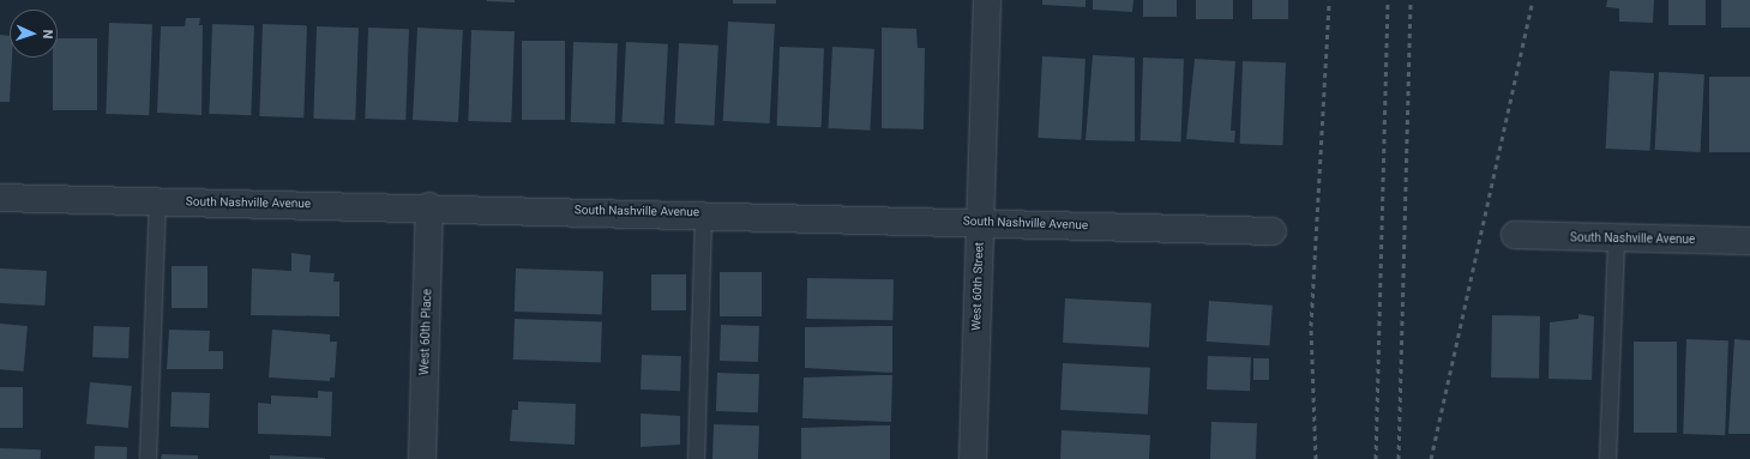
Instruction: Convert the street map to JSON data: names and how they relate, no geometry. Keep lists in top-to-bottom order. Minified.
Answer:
{"streets":{"street":["South Nashville Avenue","West 60th Street","West 60th Place"]},"crossings":[["South Nashville Avenue","West 60th Street"],["South Nashville Avenue","West 60th Place"]],"north":"right"}
